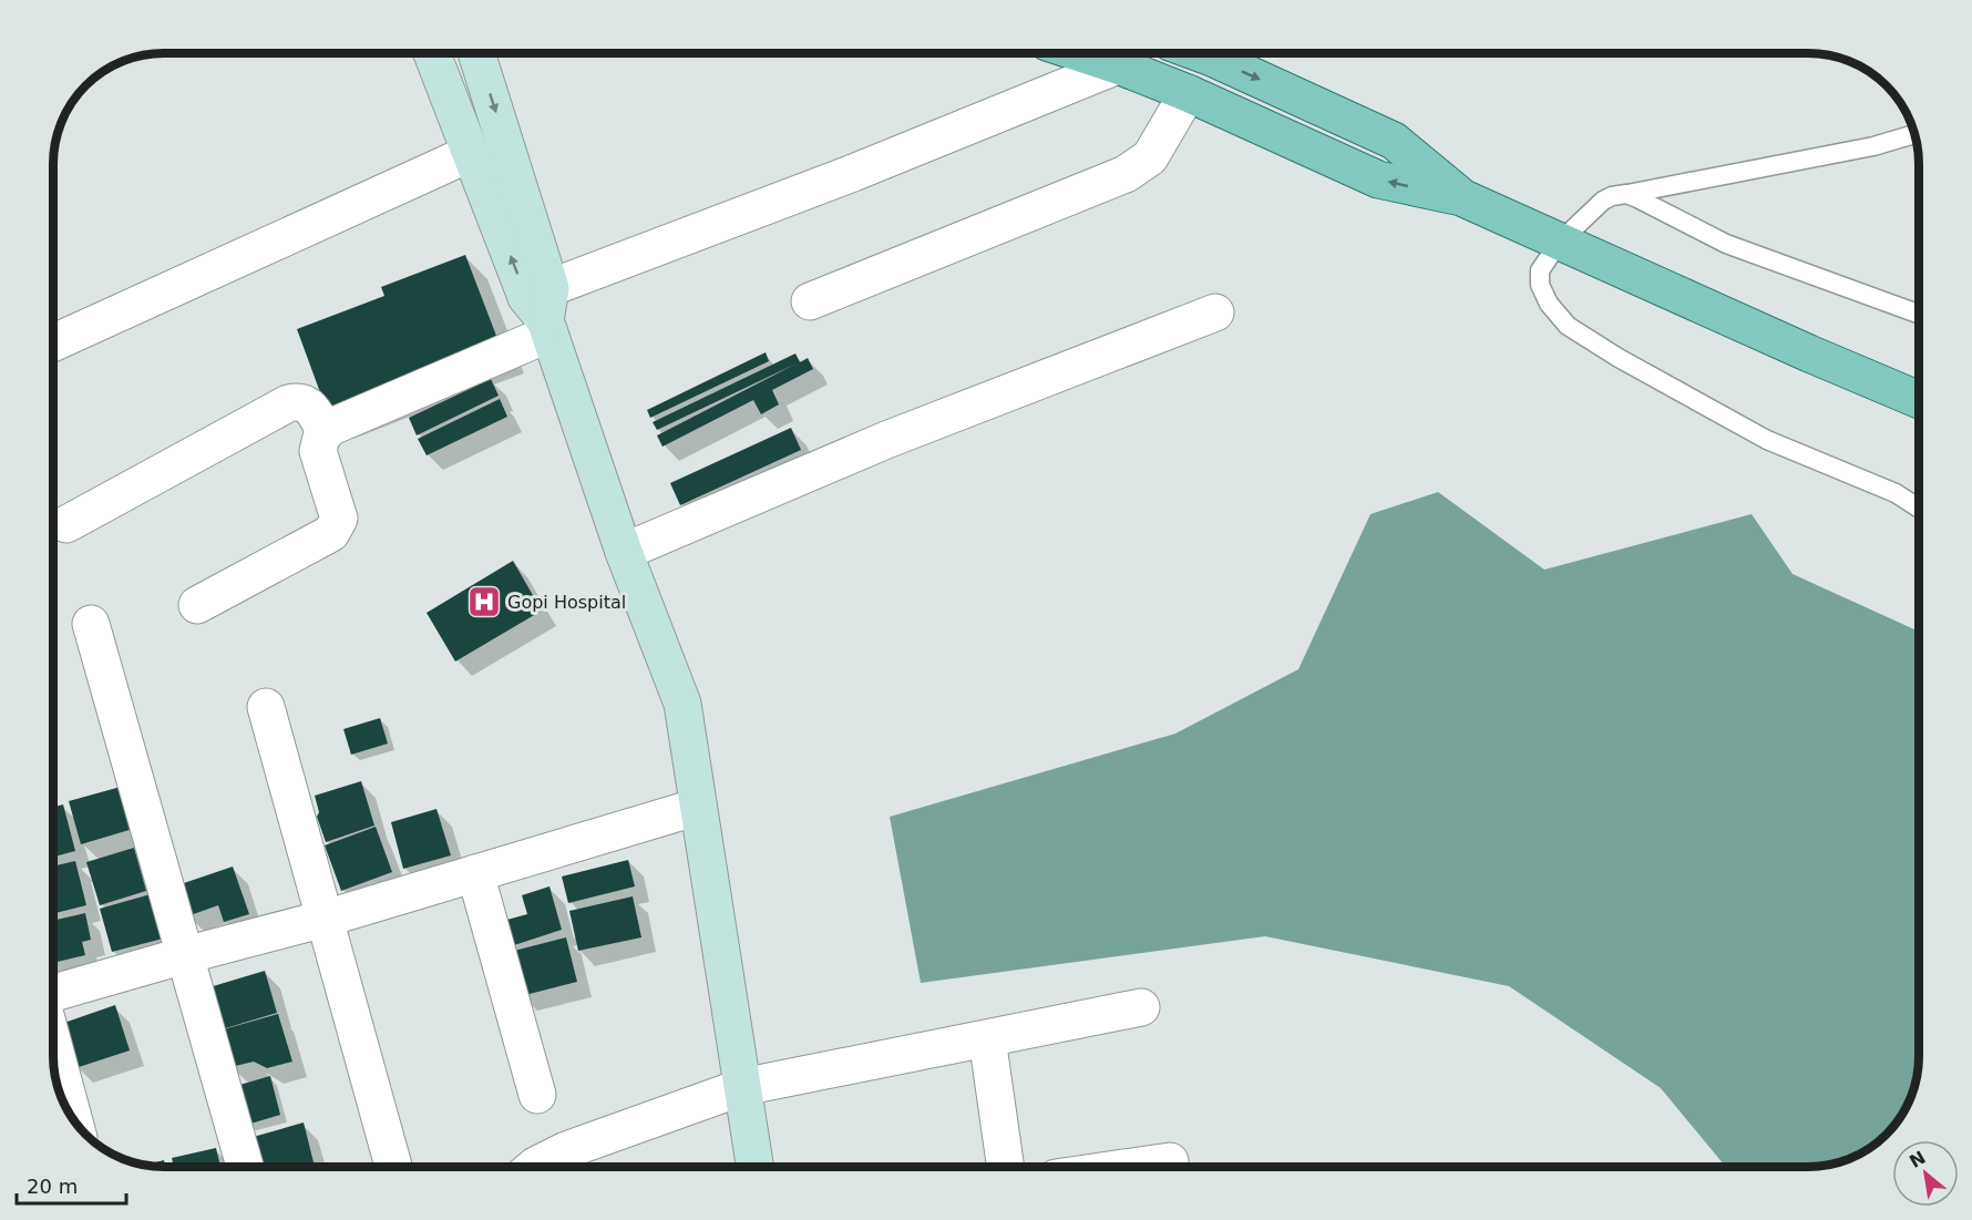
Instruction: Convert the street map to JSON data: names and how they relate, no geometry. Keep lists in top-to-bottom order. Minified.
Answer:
{"places":{"hospital":["Gopi Hospital"]},"scale_bar":"20 m","north":"top left"}
